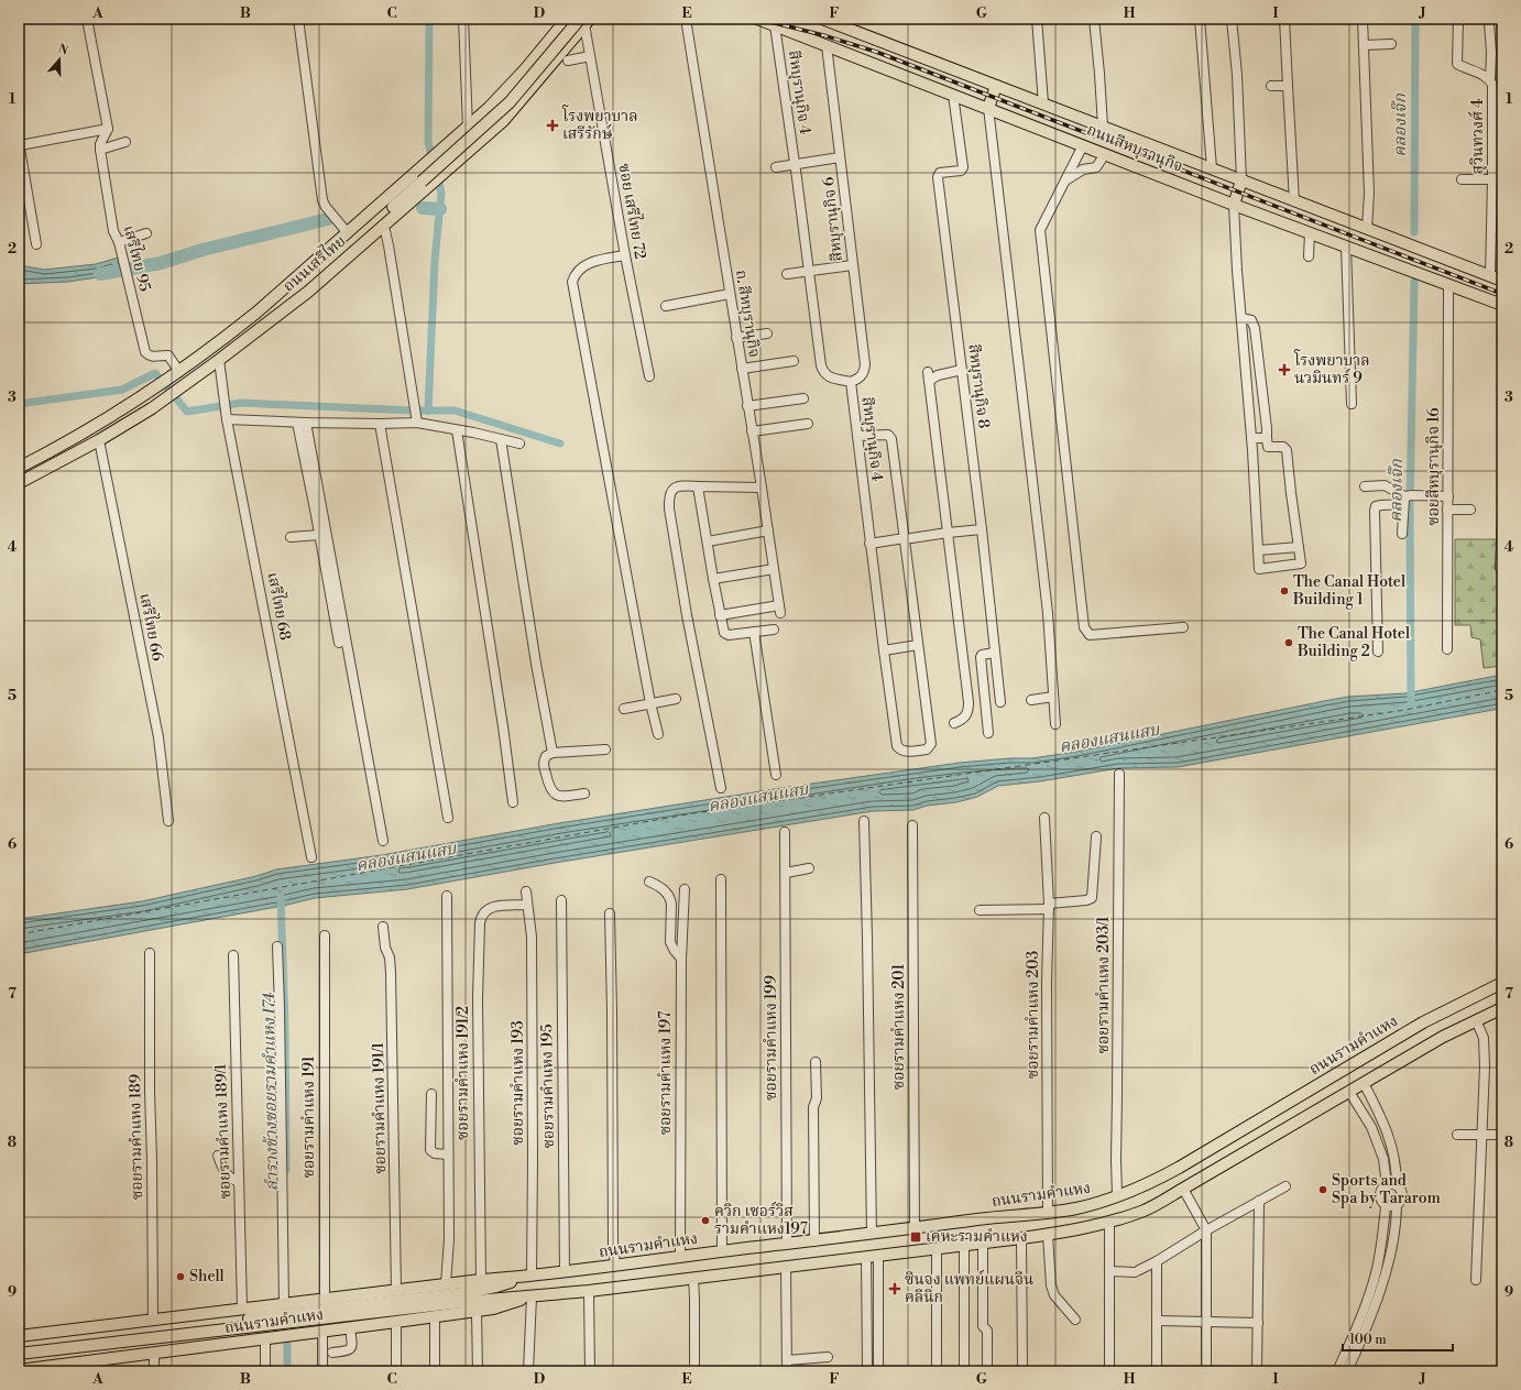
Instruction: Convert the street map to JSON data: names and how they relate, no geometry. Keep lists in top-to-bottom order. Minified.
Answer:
{"streets":{"main road":["ถนนสีหบุรานุกิจ","ถนนเสรีไทย","ถนนรามคำแหง"],"street":["สีหบุรานุกิจ 4","สุวินทวงศ์ 4","ซอย เสรีไทย 72","สีหบุรานุกิจ 6","เสรีไทย 95","ถ. สีหบุรานุกิจ","สีหบุรานุกิจ 8","ซอยสีหบุรานุกิจ 16","เสรีไทย 68","เสรีไทย 66","ซอยรามคำแหง 203/1","ซอยรามคำแหง 203","ซอยรามคำแหง 201","ซอยรามคำแหง 199","ซอยรามคำแหง 191/2","ซอยรามคำแหง 197","ซอยรามคำแหง 193","ซอยรามคำแหง 195","ซอยรามคำแหง 191/1","ซอยรามคำแหง 191","ซอยรามคำแหง 189/1","ซอยรามคำแหง 189"]},"crossings":[["สีหบุรานุกิจ 4","ถนนสีหบุรานุกิจ"],["สีหบุรานุกิจ 4","สีหบุรานุกิจ 6"],["สุวินทวงศ์ 4","ถนนสีหบุรานุกิจ"],["ถนนสีหบุรานุกิจ","สีหบุรานุกิจ 6"],["ถนนสีหบุรานุกิจ","สีหบุรานุกิจ 8"],["ถนนสีหบุรานุกิจ","ซอยสีหบุรานุกิจ 16"],["ซอย เสรีไทย 72","ถนนเสรีไทย"],["เสรีไทย 95","ถนนเสรีไทย"],["ถนนเสรีไทย","เสรีไทย 68"],["ถนนเสรีไทย","เสรีไทย 66"],["ซอยรามคำแหง 203/1","ถนนรามคำแหง"],["ซอยรามคำแหง 203","ถนนรามคำแหง"],["ซอยรามคำแหง 201","ถนนรามคำแหง"],["ซอยรามคำแหง 199","ถนนรามคำแหง"],["ถนนรามคำแหง","ซอยรามคำแหง 191/2"],["ถนนรามคำแหง","ซอยรามคำแหง 197"],["ถนนรามคำแหง","ซอยรามคำแหง 193"],["ถนนรามคำแหง","ซอยรามคำแหง 195"],["ถนนรามคำแหง","ซอยรามคำแหง 191/1"],["ถนนรามคำแหง","ซอยรามคำแหง 191"],["ถนนรามคำแหง","ซอยรามคำแหง 189/1"],["ถนนรามคำแหง","ซอยรามคำแหง 189"],["ซอยรามคำแหง 191/2","ซอยรามคำแหง 193"]],"water":["คลองเจ๊ก","คลองแสนแสบ","ลำรางข้างซอยรามคำแหง 174"],"places":{"health":["โรงพยาบาล เสรีรักษ์","โรงพยาบาล นวมินทร์ 9","ซินจง แพทย์แผนจีน คลีนิก"],"other":["The Canal Hotel Building 1","The Canal Hotel Building 2","Sports and Spa by Tararom","ควิก เซอร์วิส รามคำแหง197","Shell"],"transit":["เคหะรามคำแหง"]},"scale_bar":"100 m","north":"top","grid":{"columns":["A","B","C","D","E","F","G","H","I","J"],"rows":["1","2","3","4","5","6","7","8","9"]}}
